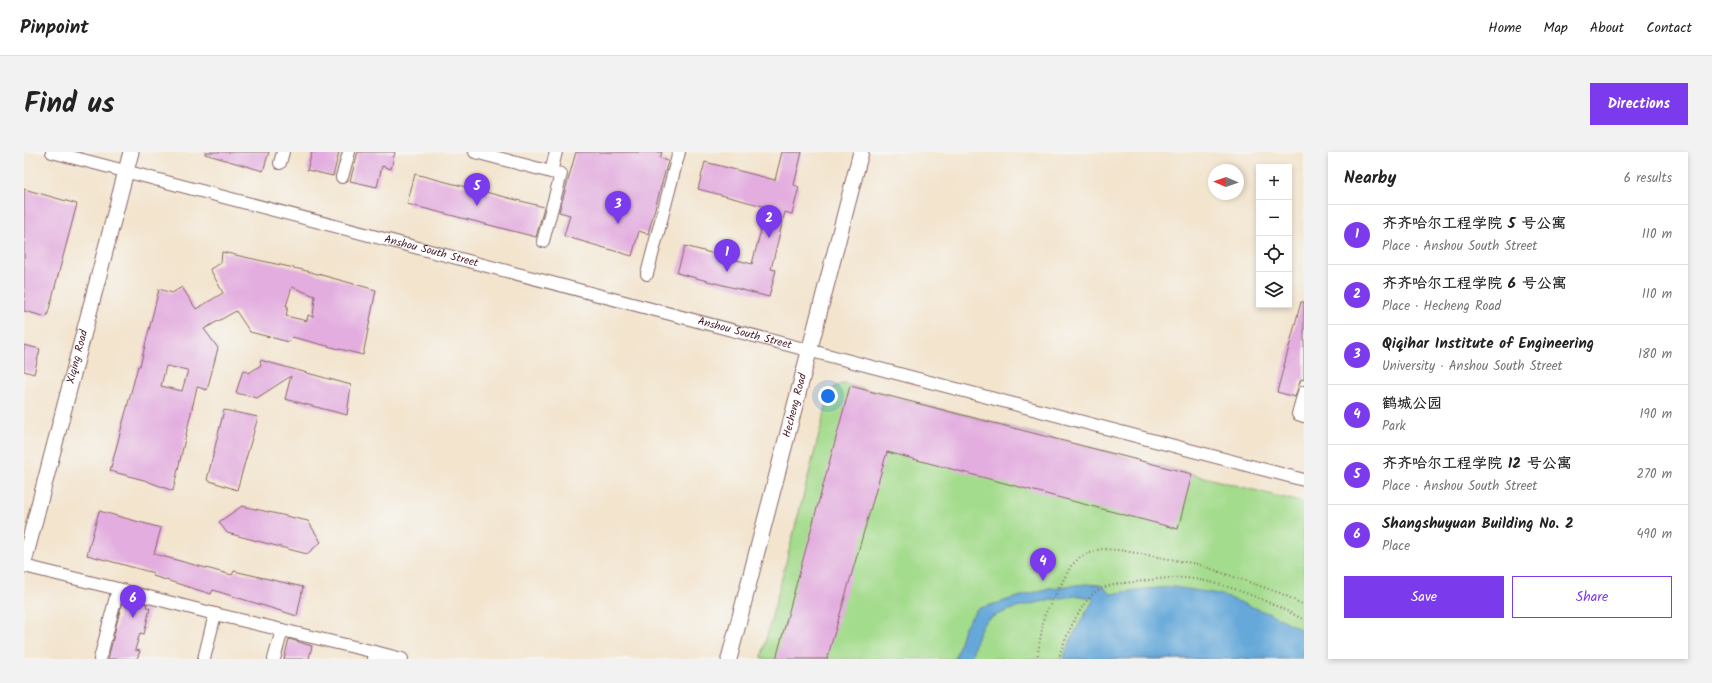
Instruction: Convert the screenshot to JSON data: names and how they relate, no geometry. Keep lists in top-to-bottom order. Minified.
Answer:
{"streets":{"main road":["Xiqing Road","Hecheng Road"],"street":["Anshou South Street"]},"crossings":[["Anshou South Street","Xiqing Road"],["Anshou South Street","Hecheng Road"]],"north":"left","page":{"header":"Pinpoint","nav":["Home","Map","About","Contact"],"title":"Find us","buttons":["Directions",["Save","Share"]],"heading":["Nearby","6 results"],"map_buttons":["+","−"],"pins":["5","3","2","1","4","6"],"list":[{"mark":"1","name":"齐齐哈尔工程学院 5 号公寓","note":"Place · Anshou South Street","value":"110 m"},{"mark":"2","name":"齐齐哈尔工程学院 6 号公寓","note":"Place · Hecheng Road","value":"110 m"},{"mark":"3","name":"Qiqihar Institute of Engineering","note":"University · Anshou South Street","value":"180 m"},{"mark":"4","name":"鹤城公园","note":"Park","value":"190 m"},{"mark":"5","name":"齐齐哈尔工程学院 12 号公寓","note":"Place · Anshou South Street","value":"270 m"},{"mark":"6","name":"Shangshuyuan Building No. 2","note":"Place","value":"490 m"}]}}
